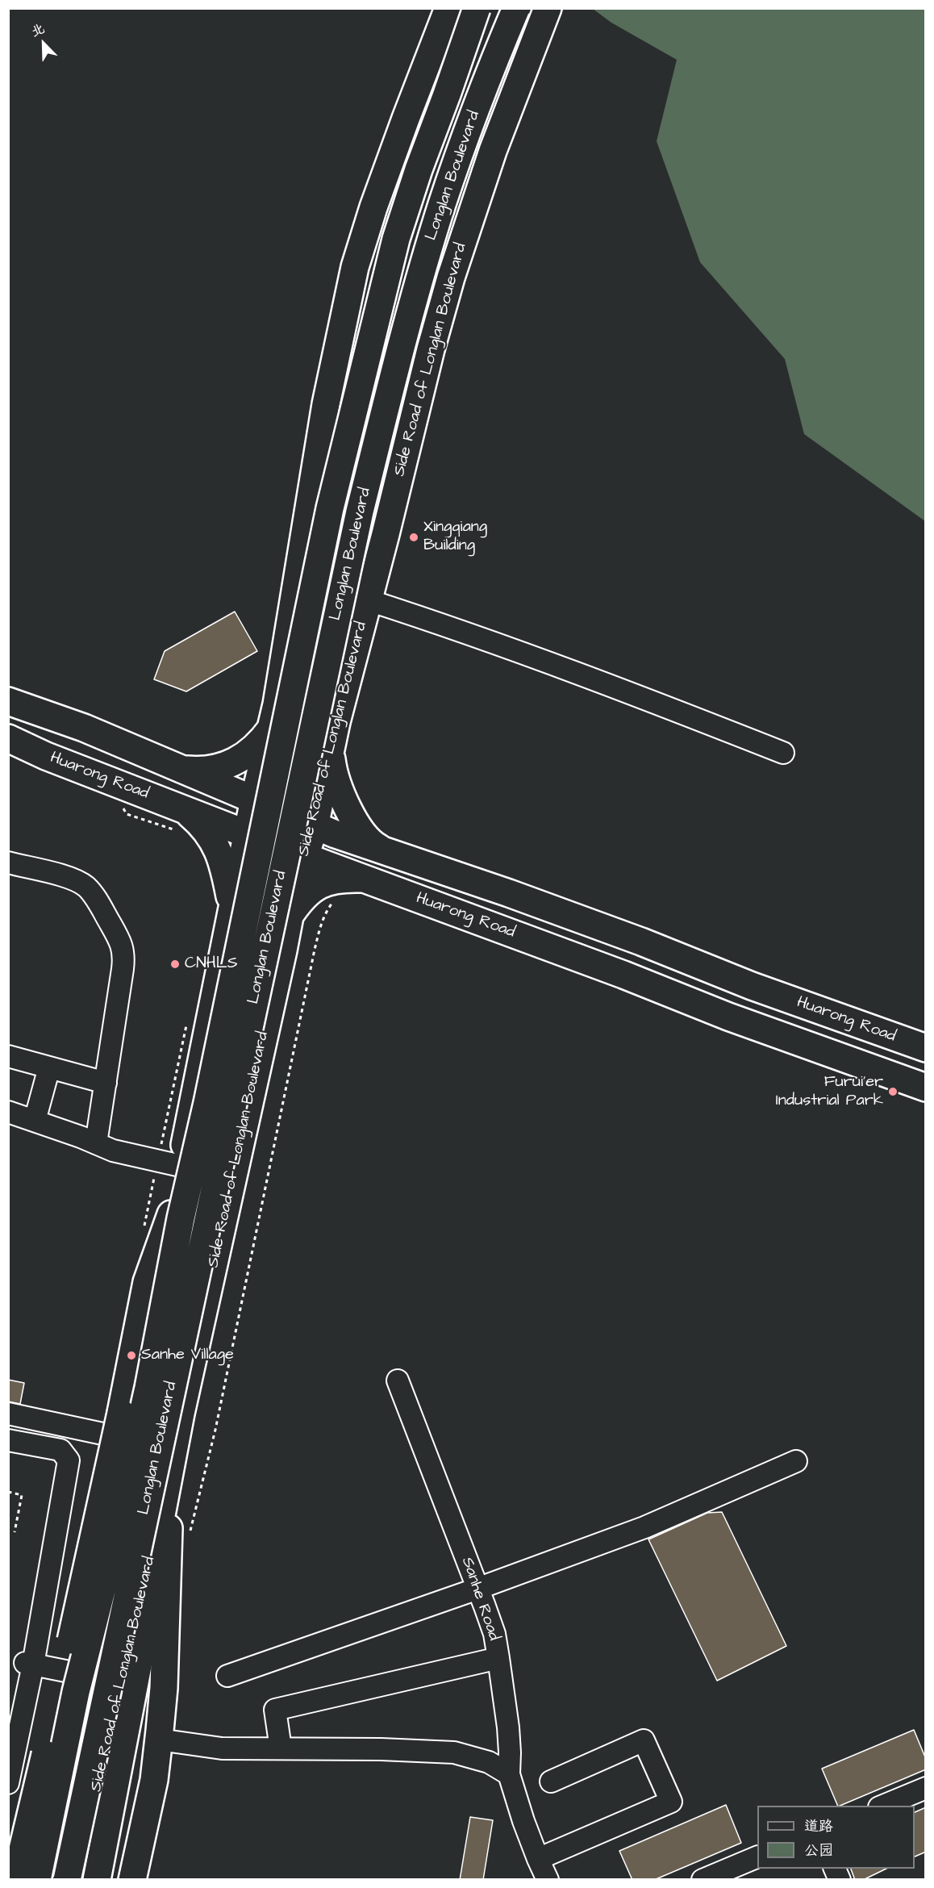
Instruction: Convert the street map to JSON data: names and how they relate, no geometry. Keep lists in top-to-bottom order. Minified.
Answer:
{"streets":{"main road":["Longlan Boulevard","Side Road of Longlan Boulevard","Huarong Road"],"street":["Sanhe Road"]},"crossings":[["Side Road of Longlan Boulevard","Huarong Road"]],"places":["Xingqiang Building","CNHLS","Furui'er Industrial Park","Sanhe Village"],"legend":["道路","公园"],"north":"top left"}
